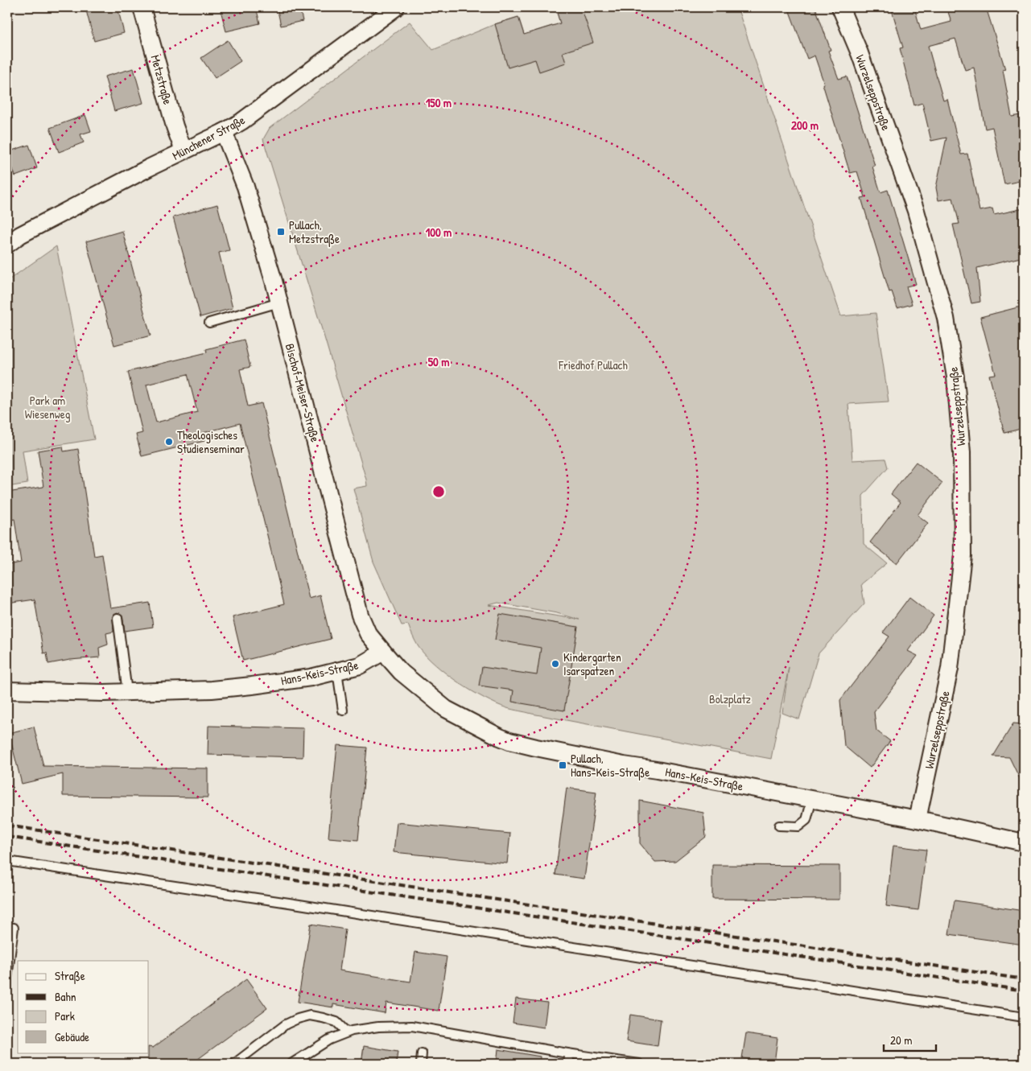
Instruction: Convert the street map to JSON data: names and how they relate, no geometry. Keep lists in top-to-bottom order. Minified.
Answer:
{"streets":{"street":["Metzstraße","Wurzelseppstraße","Münchener Straße","Bischof-Meiser-Straße","Hans-Keis-Straße"]},"crossings":[["Metzstraße","Münchener Straße"],["Wurzelseppstraße","Hans-Keis-Straße"],["Münchener Straße","Bischof-Meiser-Straße"],["Bischof-Meiser-Straße","Hans-Keis-Straße"]],"parks":["Friedhof Pullach","Park am Wiesenweg","Bolzplatz"],"places":{"transit":["Pullach, Metzstraße","Pullach, Hans-Keis-Straße"],"other":["Theologisches Studienseminar","Kindergarten Isarspatzen"]},"legend":["Straße","Bahn","Park","Gebäude"],"scale_bar":"20 m","rings":["150 m","200 m","100 m","50 m"]}
